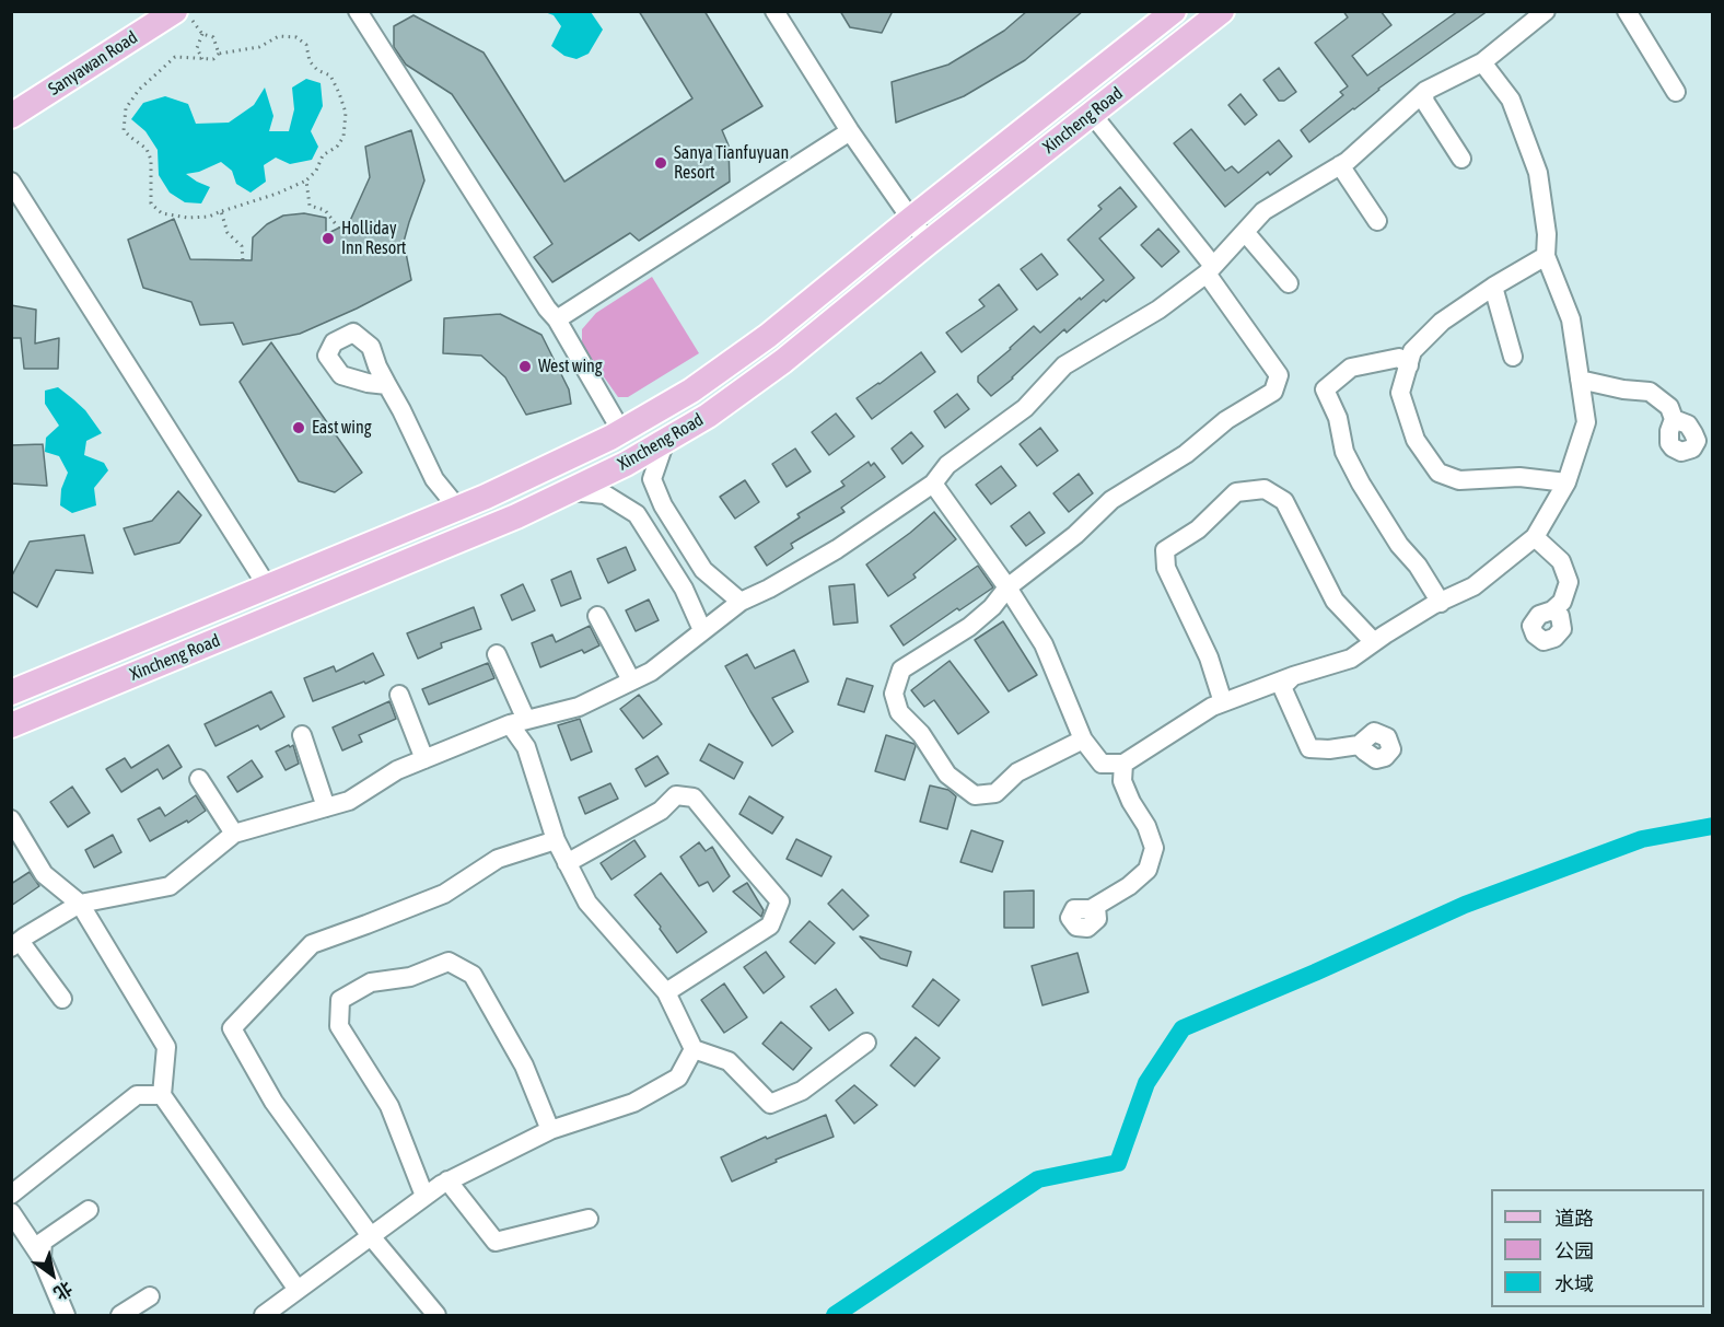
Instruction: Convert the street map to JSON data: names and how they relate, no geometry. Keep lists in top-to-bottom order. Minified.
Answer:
{"streets":{"main road":["Sanyawan Road","Xincheng Road"]},"places":["Sanya Tianfuyuan Resort","Holliday Inn Resort","West wing","East wing"],"legend":["道路","公园","水域"],"north":"bottom right"}
